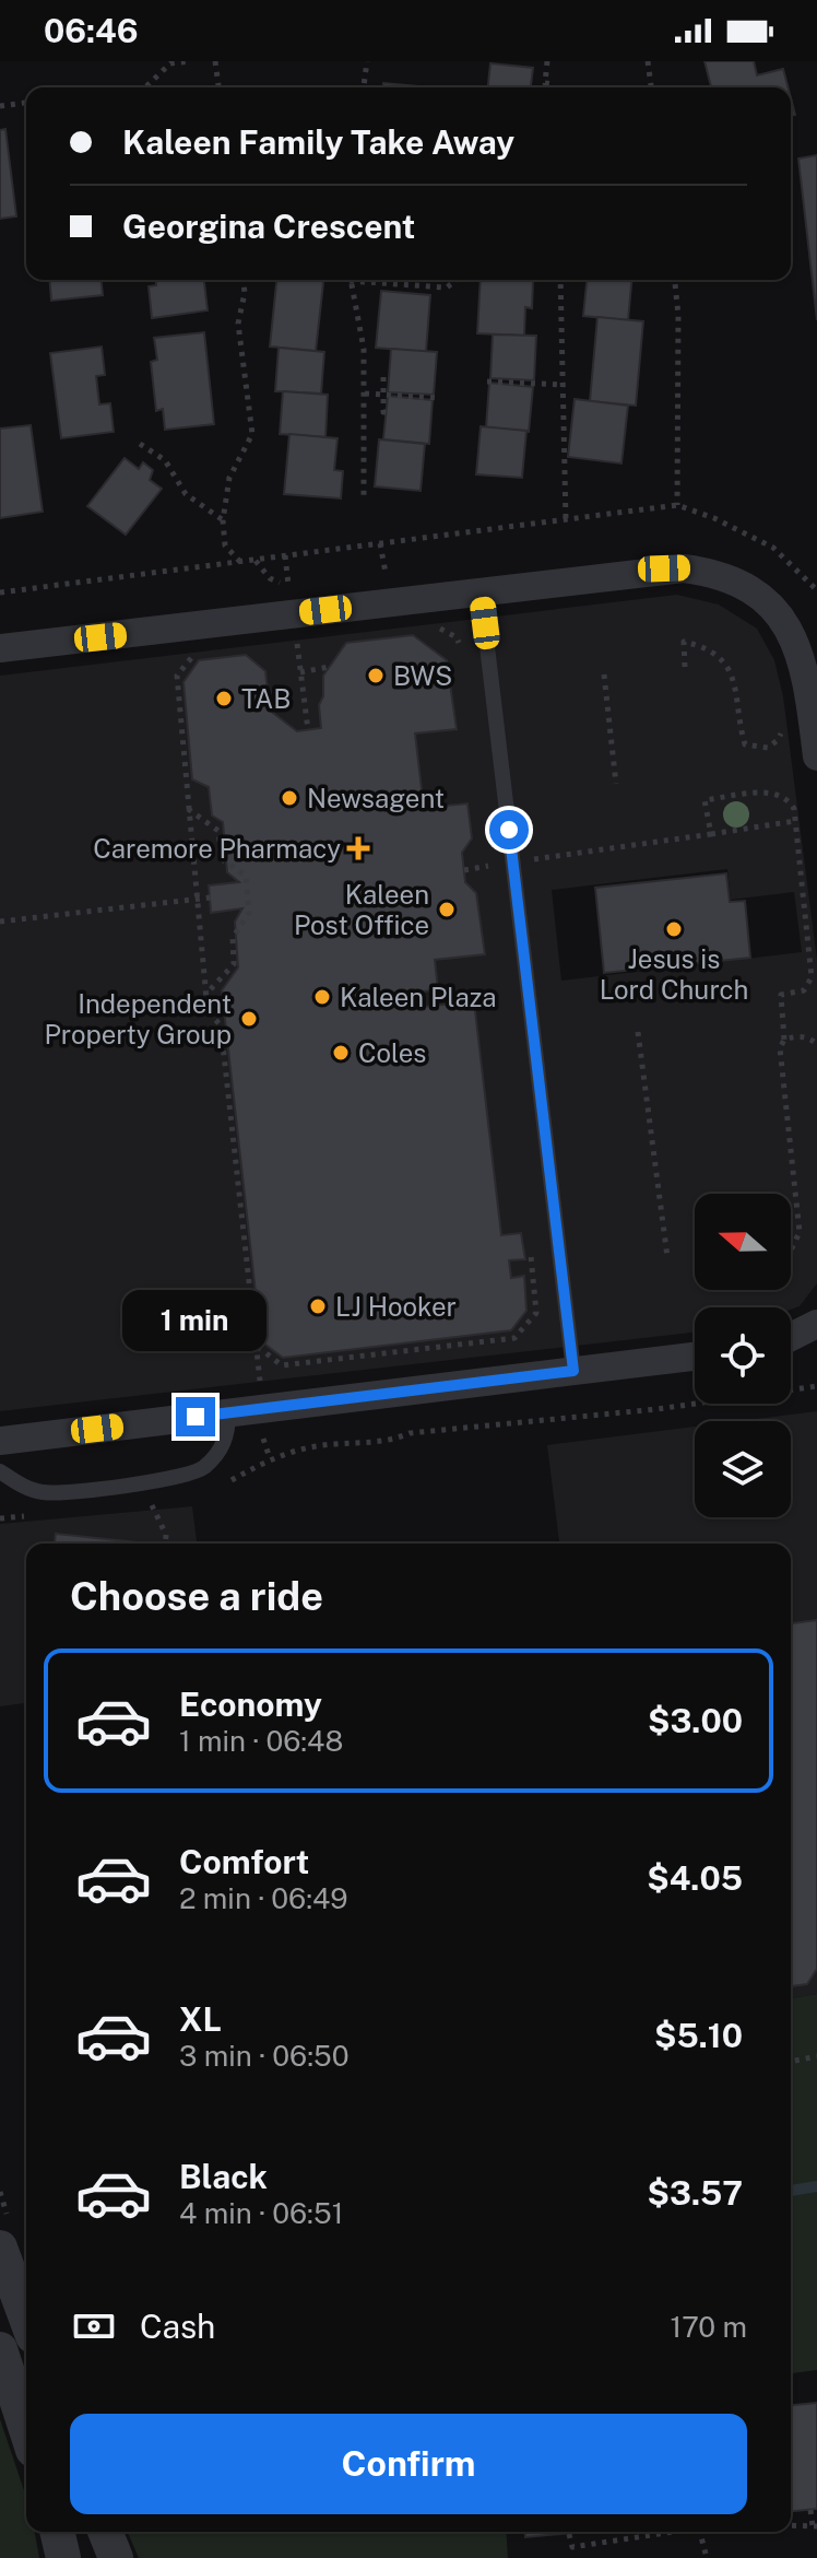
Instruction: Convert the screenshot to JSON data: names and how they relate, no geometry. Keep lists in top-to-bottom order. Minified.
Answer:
{"places":{"other":["BWS","TAB","Newsagent","Kaleen Post Office","Jesus is Lord Church","Kaleen Plaza","Independent Property Group","Coles","LJ Hooker"],"health":["Caremore Pharmacy"]},"north":"left","page":{"status":"06:46","banner":["Kaleen Family Take Away","Georgina Crescent"],"bubble":"1 min","heading":"Choose a ride","list":[{"name":"Economy","note":"1 min · 06:48","value":"$3.00"},{"name":"Comfort","note":"2 min · 06:49","value":"$4.05"},{"name":"XL","note":"3 min · 06:50","value":"$5.10"},{"name":"Black","note":"4 min · 06:51","value":"$3.57"}],"pay":["Cash","170 m"],"buttons":"Confirm"}}
